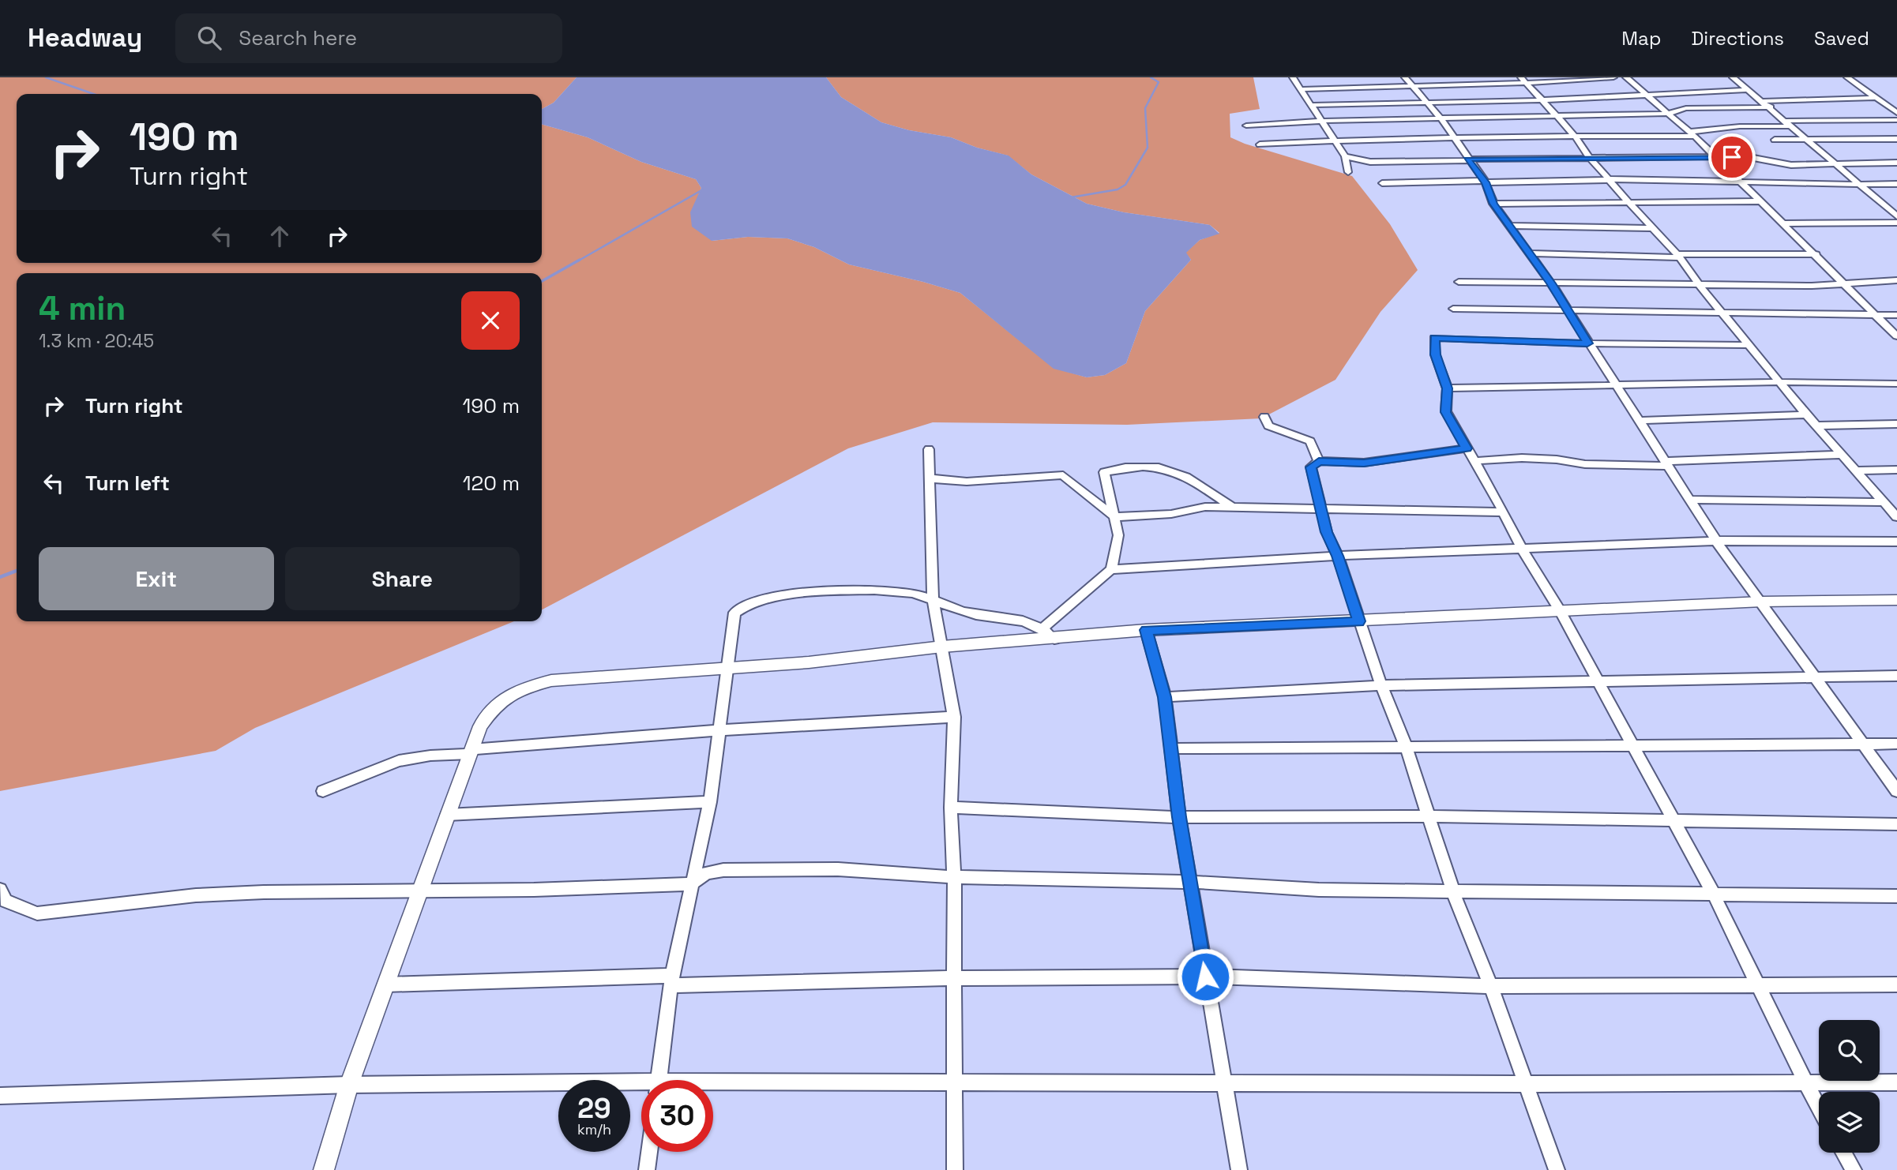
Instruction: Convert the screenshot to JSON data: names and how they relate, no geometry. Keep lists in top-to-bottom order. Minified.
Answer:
{"page":{"header":"Headway","search":"Search here","nav":["Map","Directions","Saved"],"turn":["190 m","Turn right"],"heading":["4 min","1.3 km · 20:45"],"list":[{"name":"Turn right","value":"190 m"},{"name":"Turn left","value":"120 m"}],"buttons":["Exit","Share"],"speed":"29 km/h","limit":"30"}}
